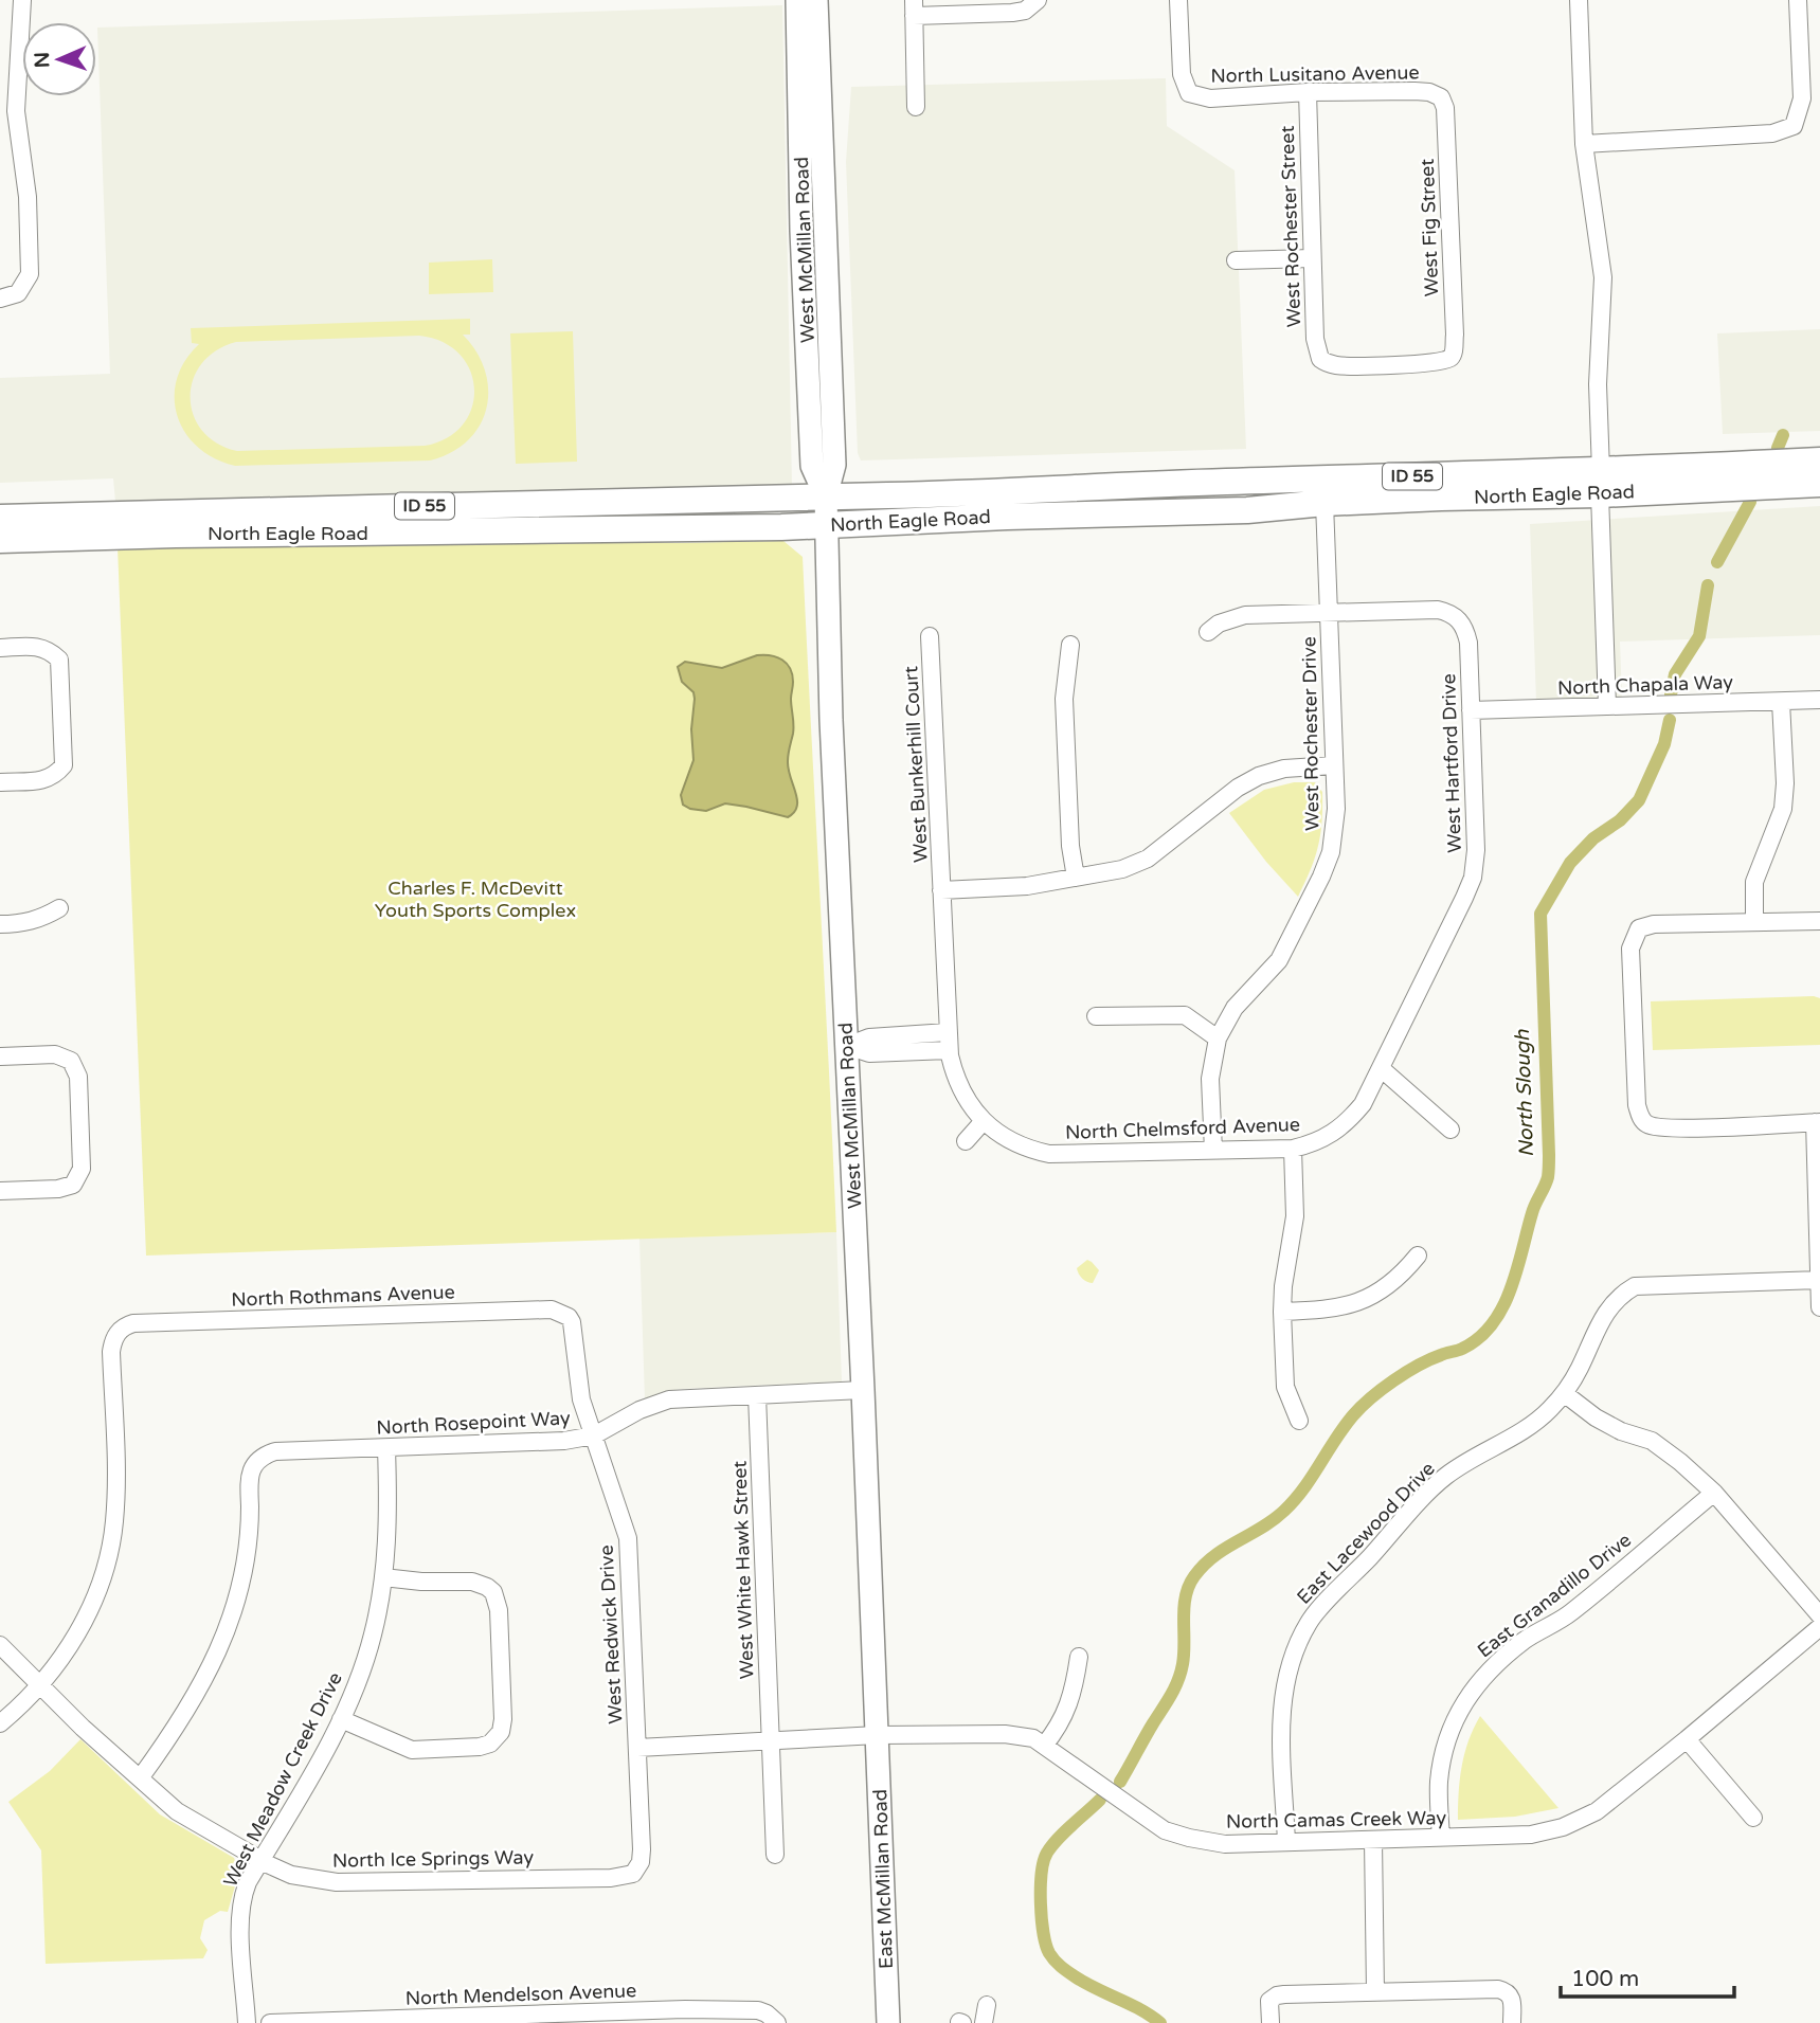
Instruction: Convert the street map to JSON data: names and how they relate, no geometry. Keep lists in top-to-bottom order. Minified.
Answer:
{"streets":{"highway":["ID 55","North Eagle Road"],"main road":["West McMillan Road","East McMillan Road"],"street":["North Lusitano Avenue","West Rochester Street","West Fig Street","North Chapala Way","West Rochester Drive","West Hartford Drive","West Bunkerhill Court","North Chelmsford Avenue","North Rothmans Avenue","North Rosepoint Way","East Lacewood Drive","West White Hawk Street","East Granadillo Drive","West Redwick Drive","West Meadow Creek Drive","North Camas Creek Way","North Ice Springs Way","North Mendelson Avenue"]},"crossings":[["North Lusitano Avenue","West Rochester Street"],["North Lusitano Avenue","West Fig Street"],["West Rochester Street","West Fig Street"],["West McMillan Road","North Eagle Road"],["West McMillan Road","North Rosepoint Way"],["West McMillan Road","North Camas Creek Way"],["West McMillan Road","East McMillan Road"],["North Eagle Road","West Rochester Drive"],["North Chapala Way","West Hartford Drive"],["West Rochester Drive","West Hartford Drive"],["West Rochester Drive","North Chelmsford Avenue"],["West Hartford Drive","North Chelmsford Avenue"],["West Bunkerhill Court","North Chelmsford Avenue"],["North Rothmans Avenue","West Redwick Drive"],["North Rothmans Avenue","North Ice Springs Way"],["North Rosepoint Way","West White Hawk Street"],["North Rosepoint Way","West Redwick Drive"],["North Rosepoint Way","West Meadow Creek Drive"],["North Rosepoint Way","North Ice Springs Way"],["East Lacewood Drive","North Camas Creek Way"],["West White Hawk Street","North Camas Creek Way"],["East Granadillo Drive","North Camas Creek Way"],["West Redwick Drive","North Camas Creek Way"],["West Redwick Drive","North Ice Springs Way"],["West Meadow Creek Drive","North Ice Springs Way"],["North Camas Creek Way","East McMillan Road"]],"water":["North Slough"],"parks":["Charles F. McDevitt Youth Sports Complex"],"scale_bar":"100 m","north":"left"}
